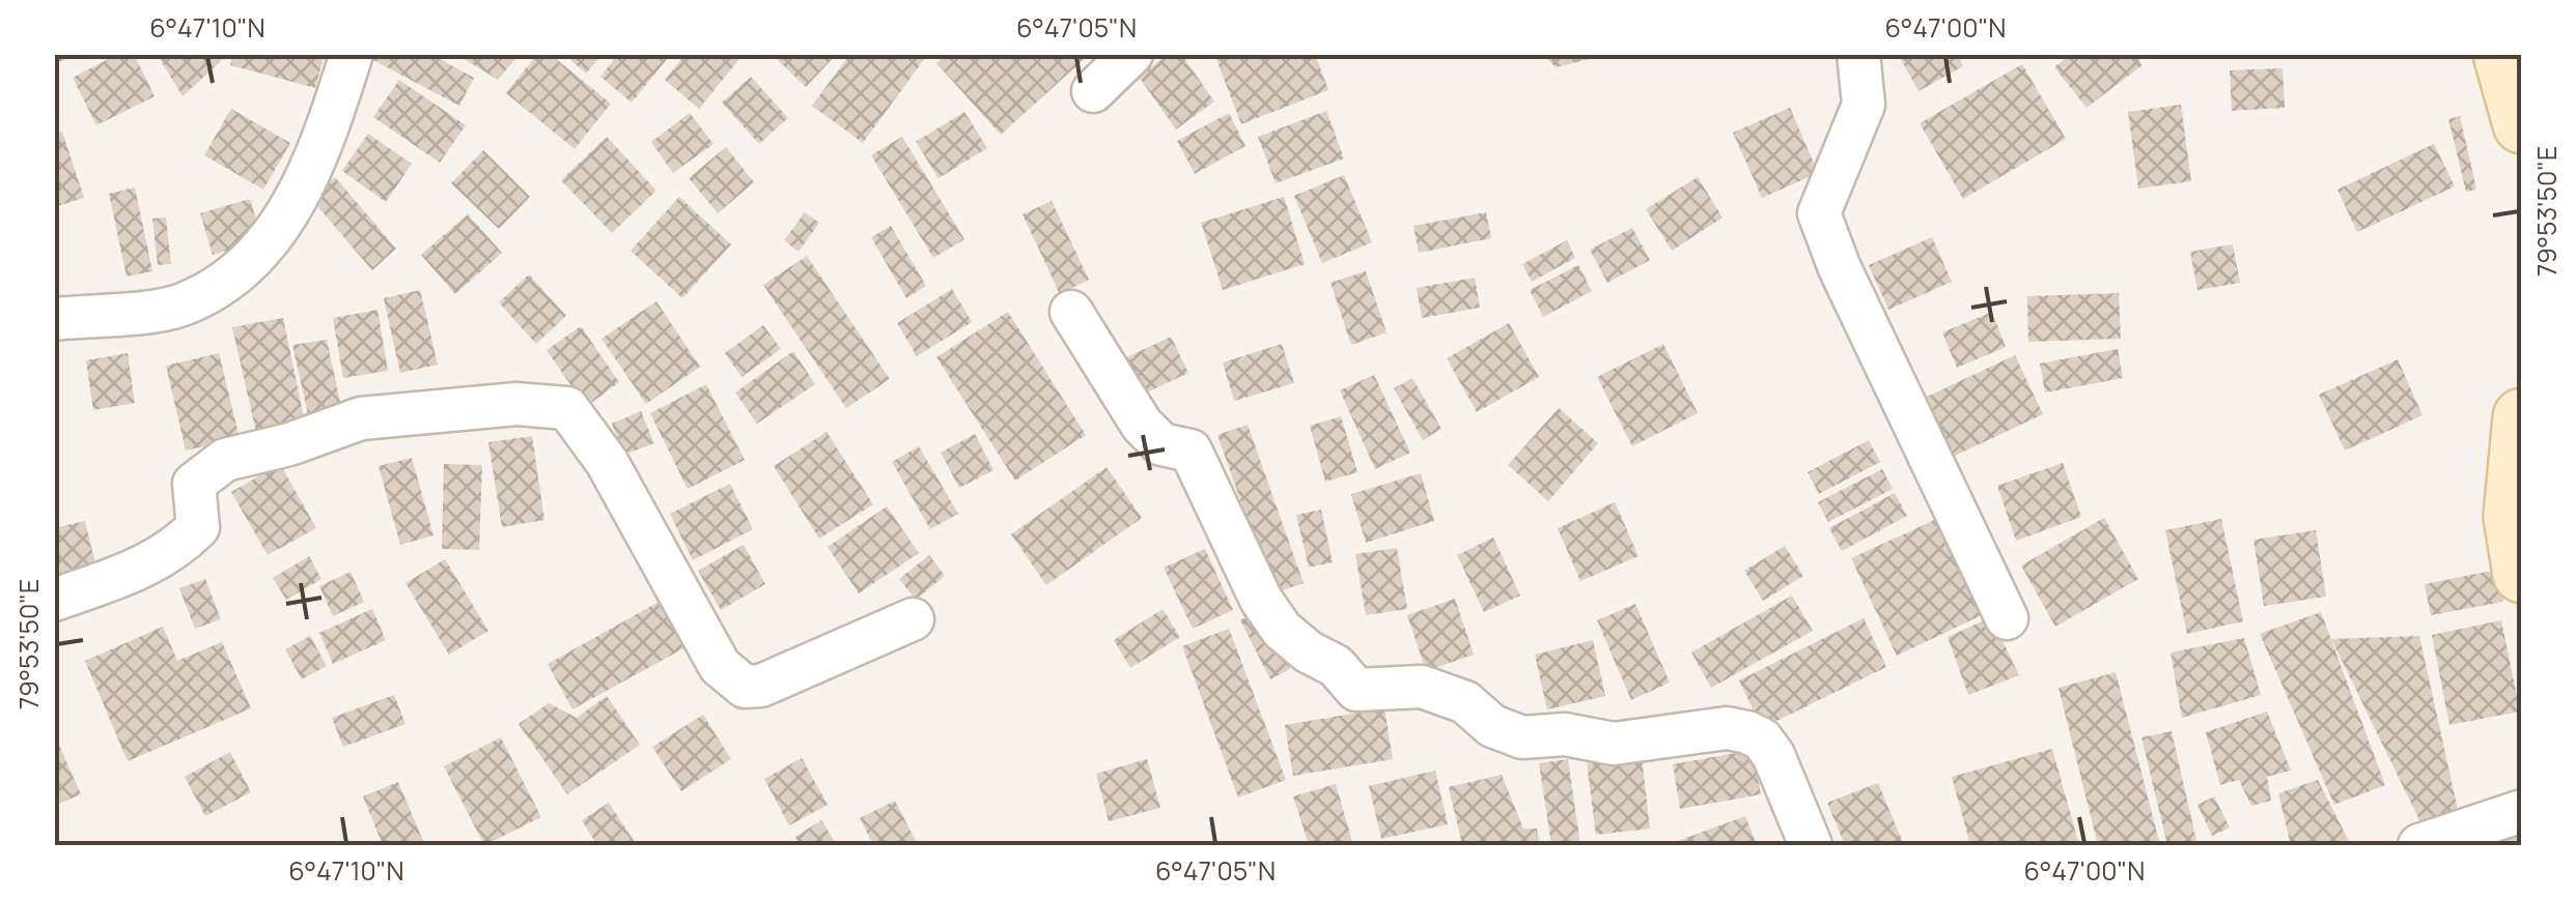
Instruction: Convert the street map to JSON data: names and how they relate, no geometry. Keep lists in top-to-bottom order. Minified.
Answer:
{"coordinates":["6°47'10\"N","6°47'05\"N","6°47'00\"N","79°53'50\"E"]}
